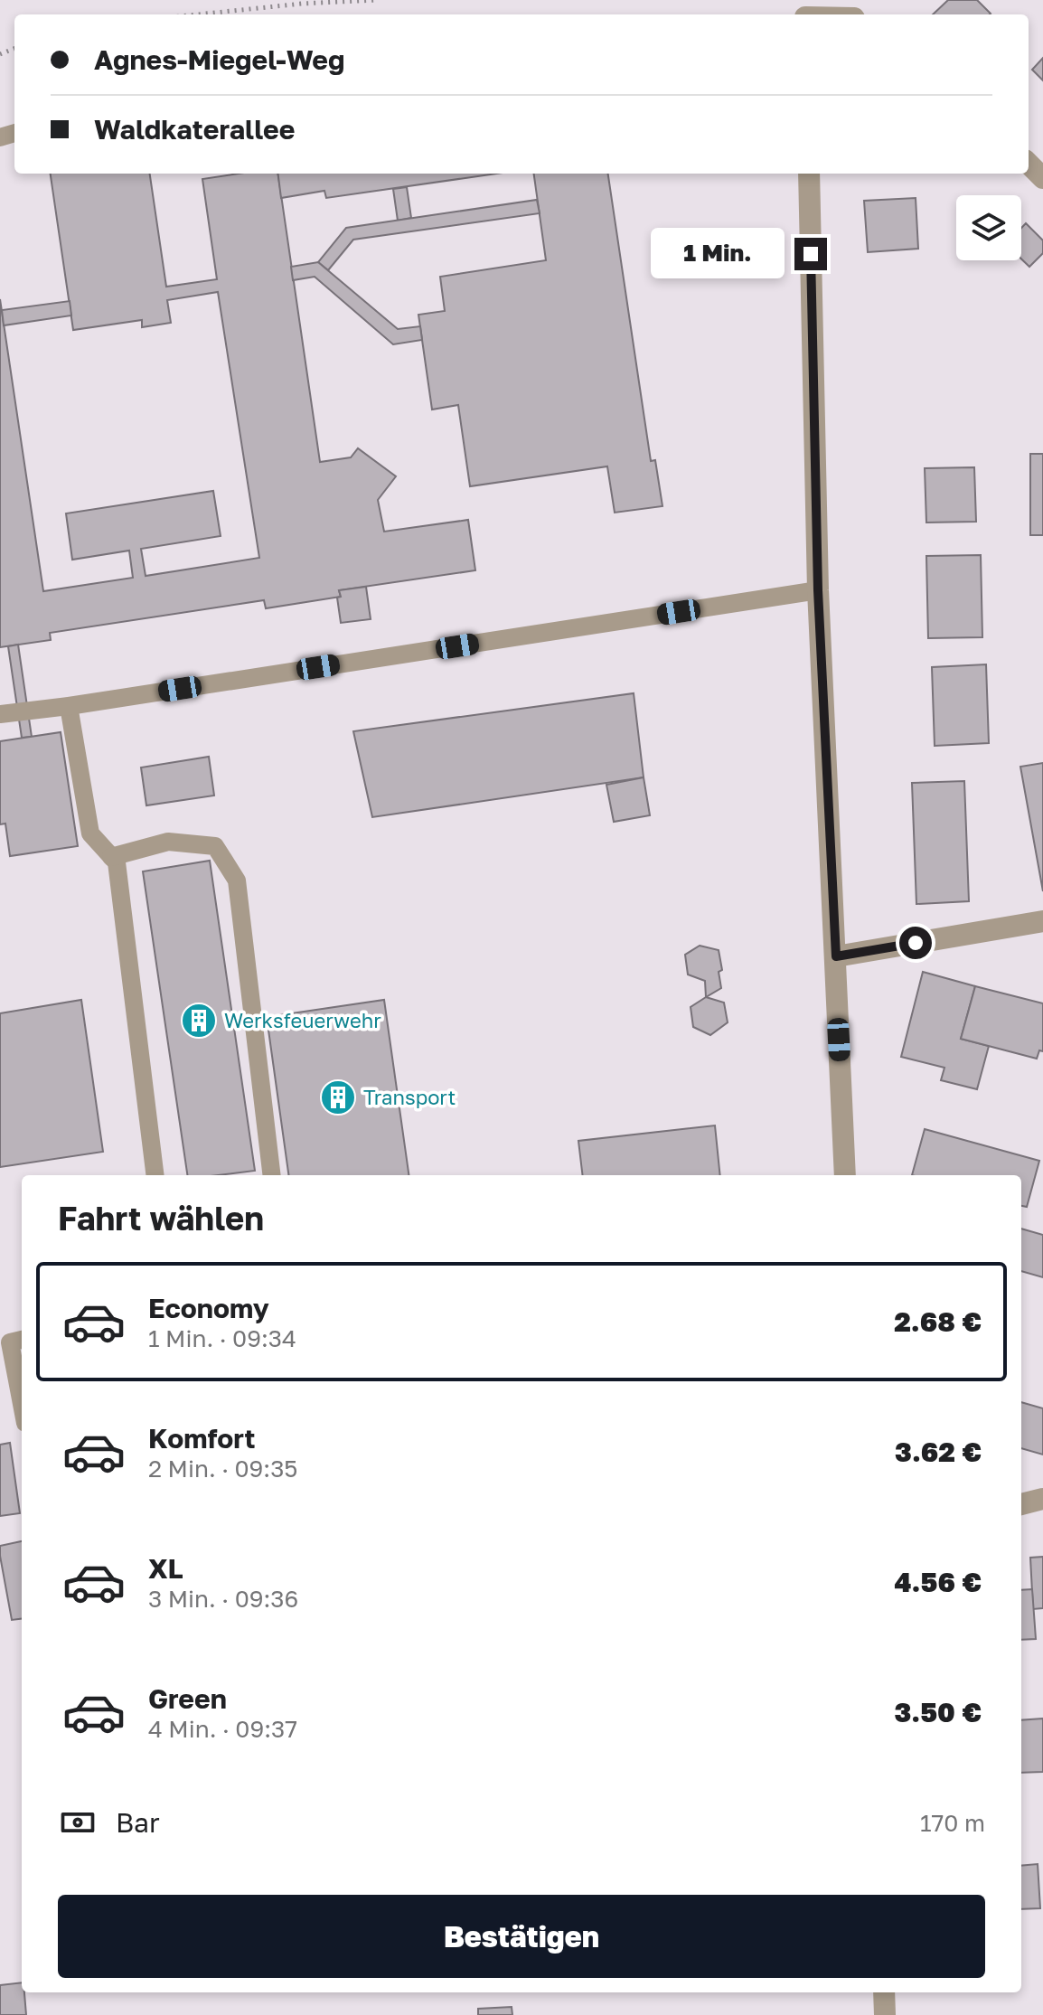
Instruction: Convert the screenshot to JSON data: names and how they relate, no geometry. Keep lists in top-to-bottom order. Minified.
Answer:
{"places":{"building":["Werksfeuerwehr","Transport"]},"page":{"banner":["Agnes-Miegel-Weg","Waldkaterallee"],"bubble":"1 Min.","heading":"Fahrt wählen","list":[{"name":"Economy","note":"1 Min. · 09:34","value":"2.68 €"},{"name":"Komfort","note":"2 Min. · 09:35","value":"3.62 €"},{"name":"XL","note":"3 Min. · 09:36","value":"4.56 €"},{"name":"Green","note":"4 Min. · 09:37","value":"3.50 €"}],"pay":["Bar","170 m"],"buttons":"Bestätigen"}}
